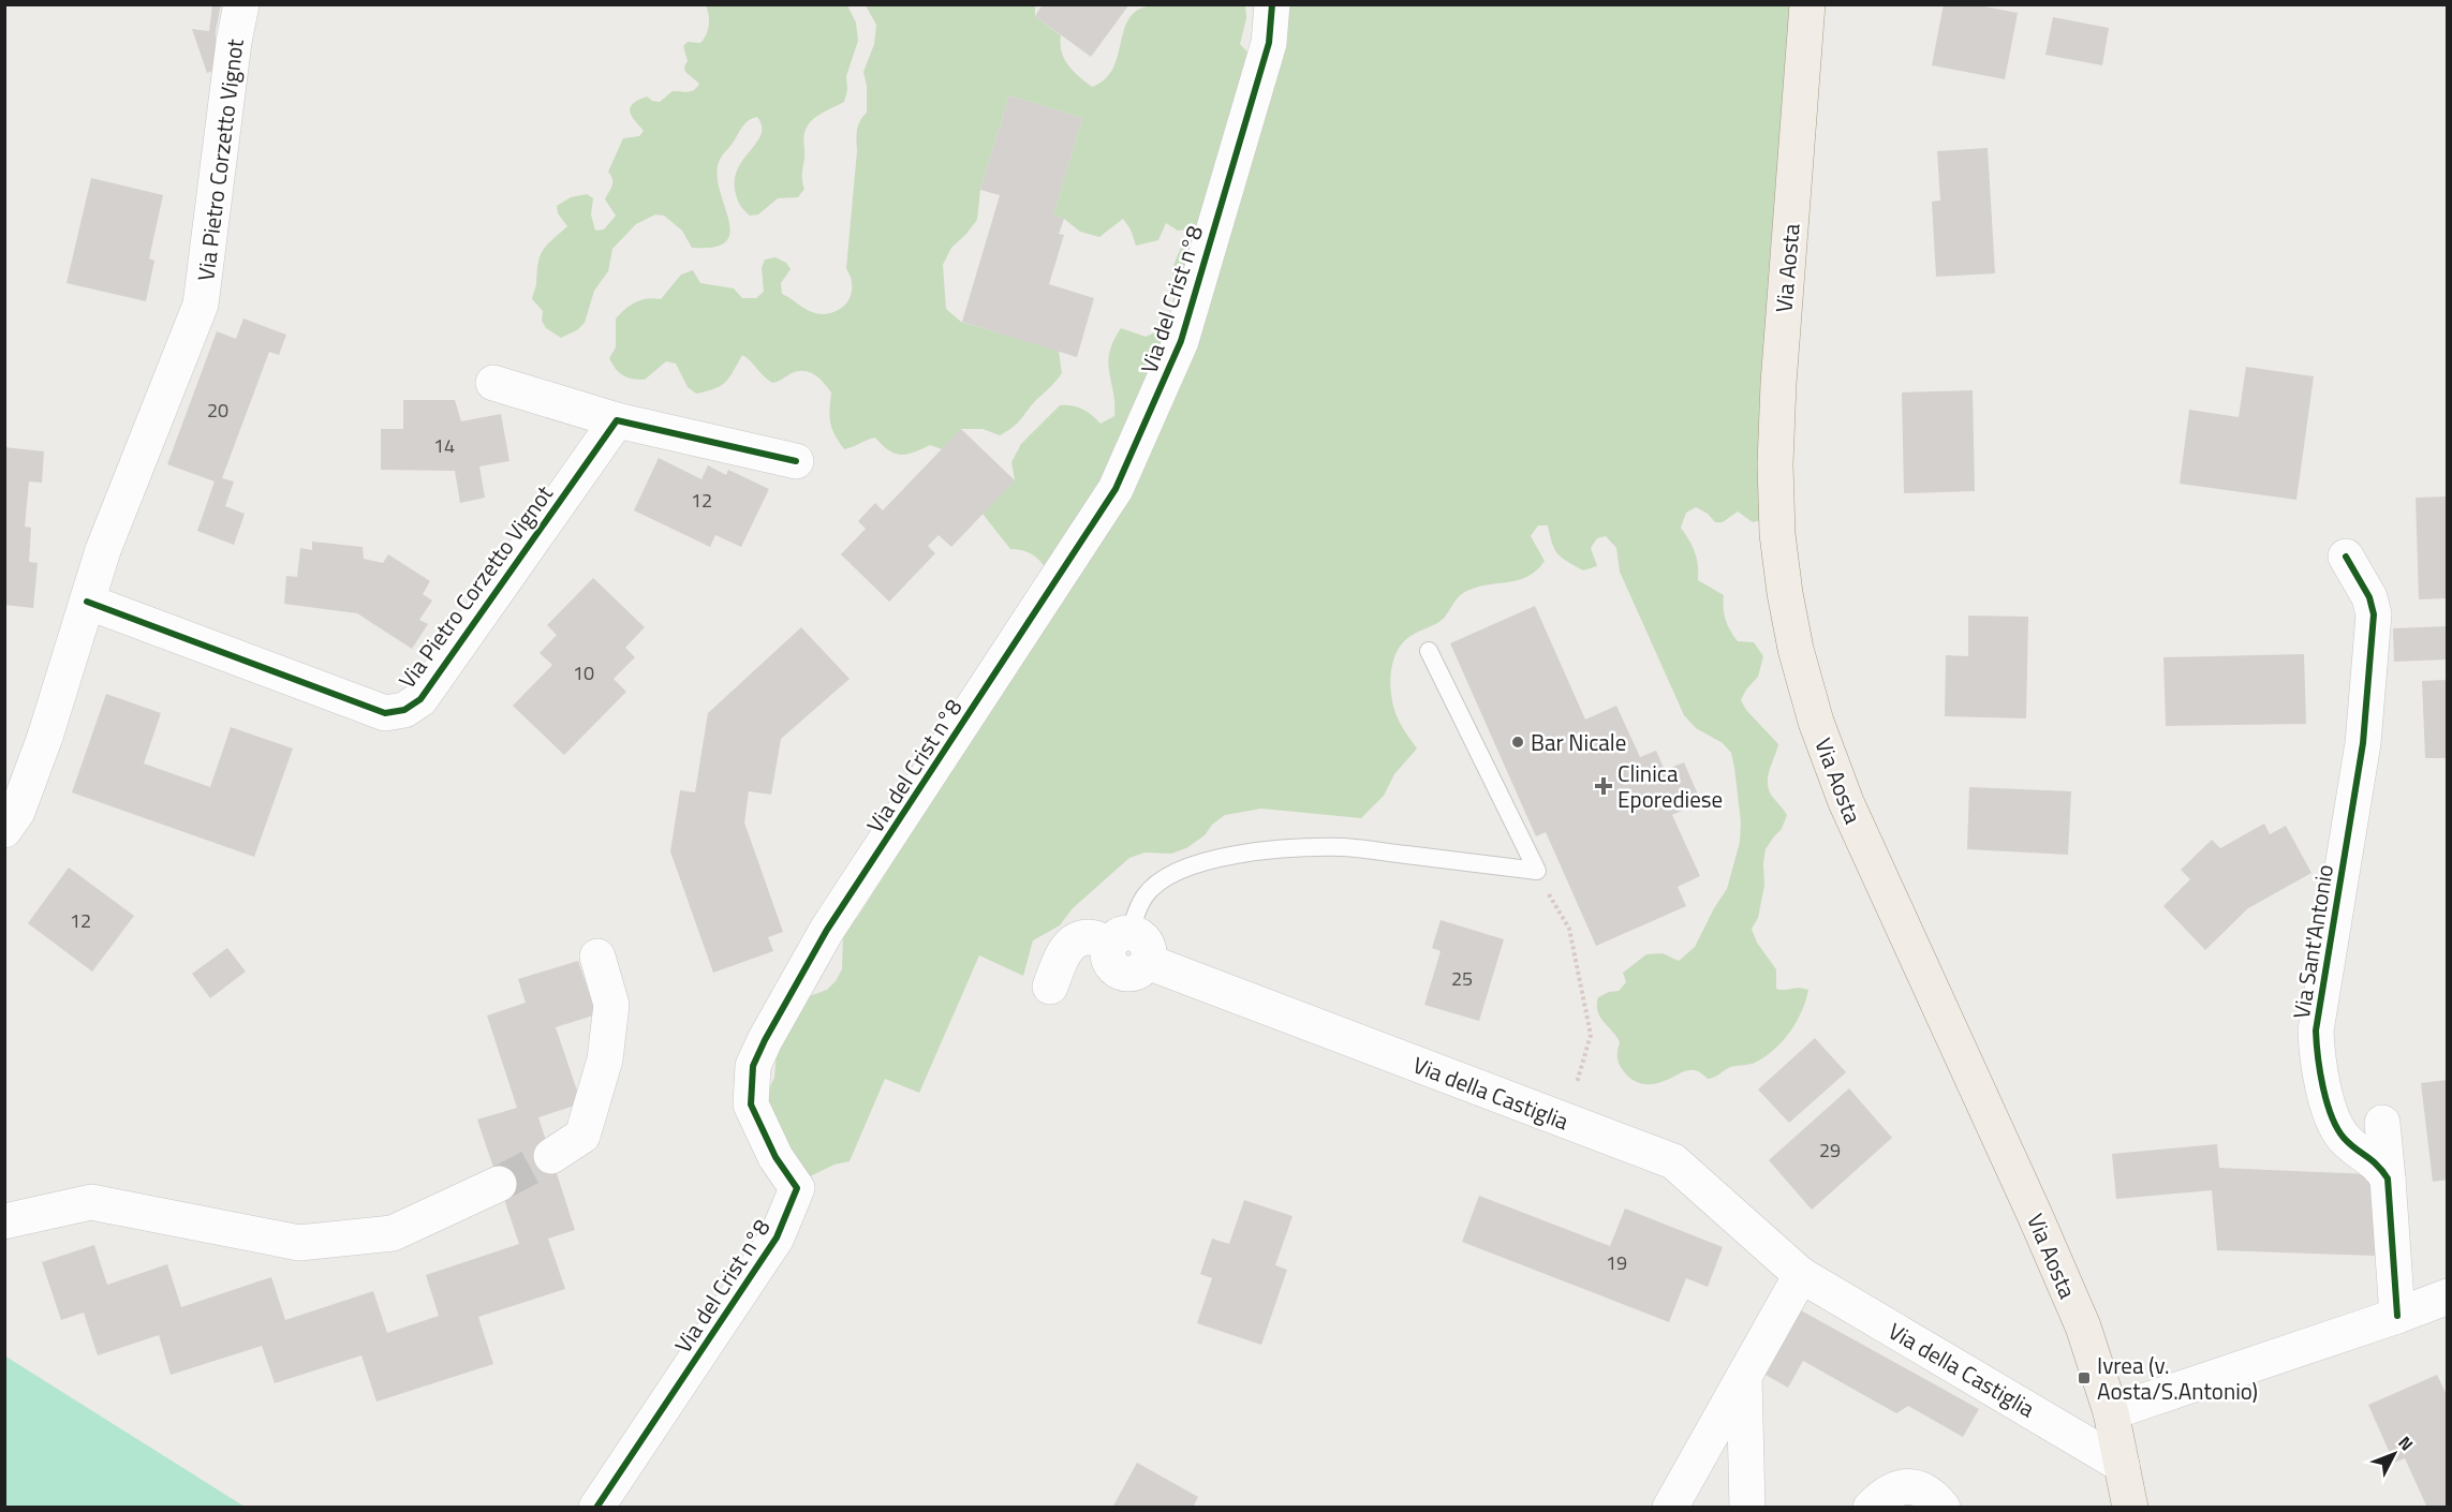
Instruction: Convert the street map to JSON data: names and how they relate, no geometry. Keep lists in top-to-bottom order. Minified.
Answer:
{"streets":{"main road":["Via Aosta"],"street":["Via Pietro Corzetto Vignot","Via del Crist n°8","Via Sant'Antonio","Via della Castiglia"]},"crossings":[["Via Aosta","Via della Castiglia"]],"places":{"other":["Bar Nicale"],"health":["Clinica Eporediese"],"transit":["Ivrea (v. Aosta/S.Antonio)"]},"house_numbers":["20","14","12","10","12","25","29","19"],"north":"top right"}
